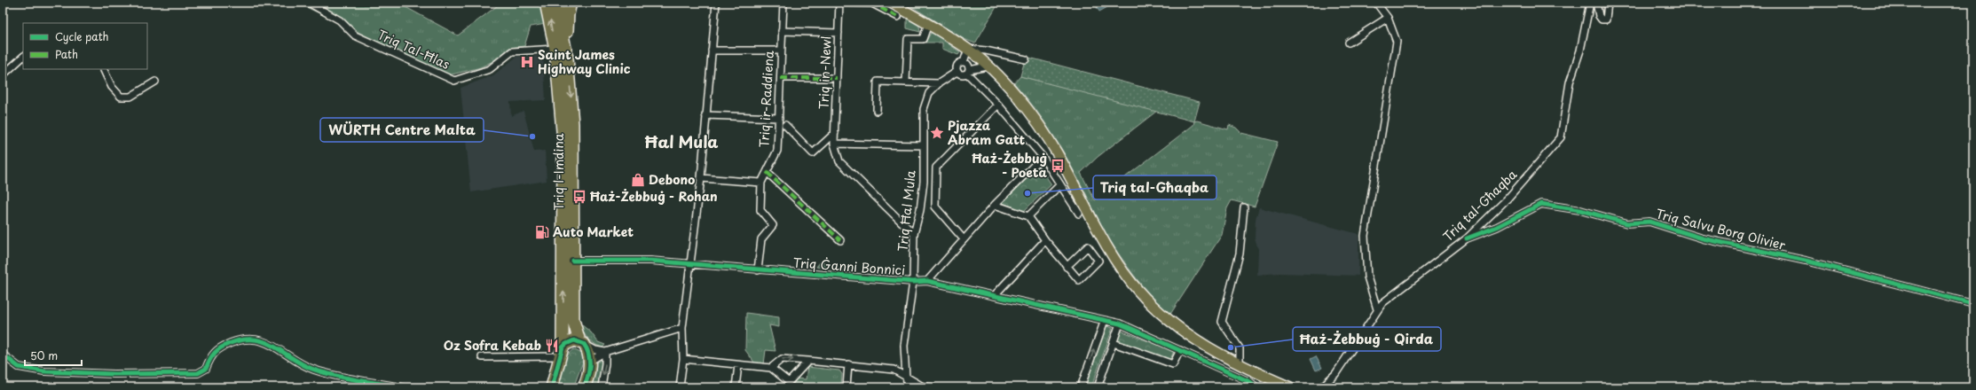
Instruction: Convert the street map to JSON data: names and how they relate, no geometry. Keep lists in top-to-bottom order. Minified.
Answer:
{"streets":{"highway":["Triq l-Imdina"],"street":["Triq Tal-Ħlas","Triq in-Newl","Triq ir-Raddiena","Triq tal-Għaqba","Triq Ħal Mula","Triq Salvu Borg Olivier","Triq Ġanni Bonnici"]},"crossings":[["Triq Tal-Ħlas","Triq l-Imdina"],["Triq ir-Raddiena","Triq Ġanni Bonnici"],["Triq l-Imdina","Triq Ġanni Bonnici"],["Triq tal-Għaqba","Triq Salvu Borg Olivier"],["Triq Ħal Mula","Triq Ġanni Bonnici"]],"districts":["Ħal Mula"],"places":{"hospital":["Saint James Highway Clinic"],"place":["Pjazza Abram Gatt"],"other":["WÜRTH Centre Malta","Triq tal-Għaqba","Ħaż-Żebbuġ - Qirda"],"bus stop":["Ħaż-Żebbuġ - Poeta","Ħaż-Żebbuġ - Rohan"],"shop":["Debono"],"fuel station":["Auto Market"],"restaurant":["Oz Sofra Kebab"]},"legend":["Cycle path","Path"],"scale_bar":"50 m"}
